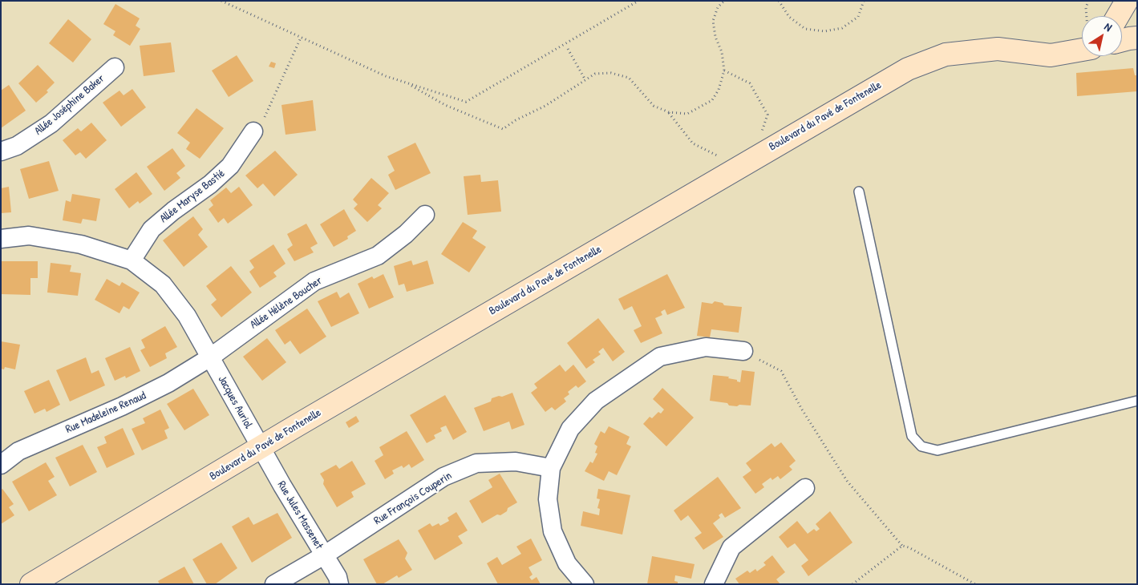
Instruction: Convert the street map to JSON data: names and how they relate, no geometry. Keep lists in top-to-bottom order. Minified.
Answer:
{"streets":{"main road":["Boulevard du Pavé de Fontenelle"],"street":["Allée Joséphine Baker","Allée Maryse Bastié","Allée Hélène Boucher","Jacques Auriol","Rue Madeleine Renaud","Rue François Couperin","Rue Jules Massenet"]},"crossings":[["Boulevard du Pavé de Fontenelle","Jacques Auriol"],["Boulevard du Pavé de Fontenelle","Rue Jules Massenet"],["Allée Maryse Bastié","Jacques Auriol"],["Allée Hélène Boucher","Jacques Auriol"],["Allée Hélène Boucher","Rue Madeleine Renaud"],["Jacques Auriol","Rue Madeleine Renaud"],["Jacques Auriol","Rue Jules Massenet"],["Rue François Couperin","Rue Jules Massenet"]],"north":"top right"}
